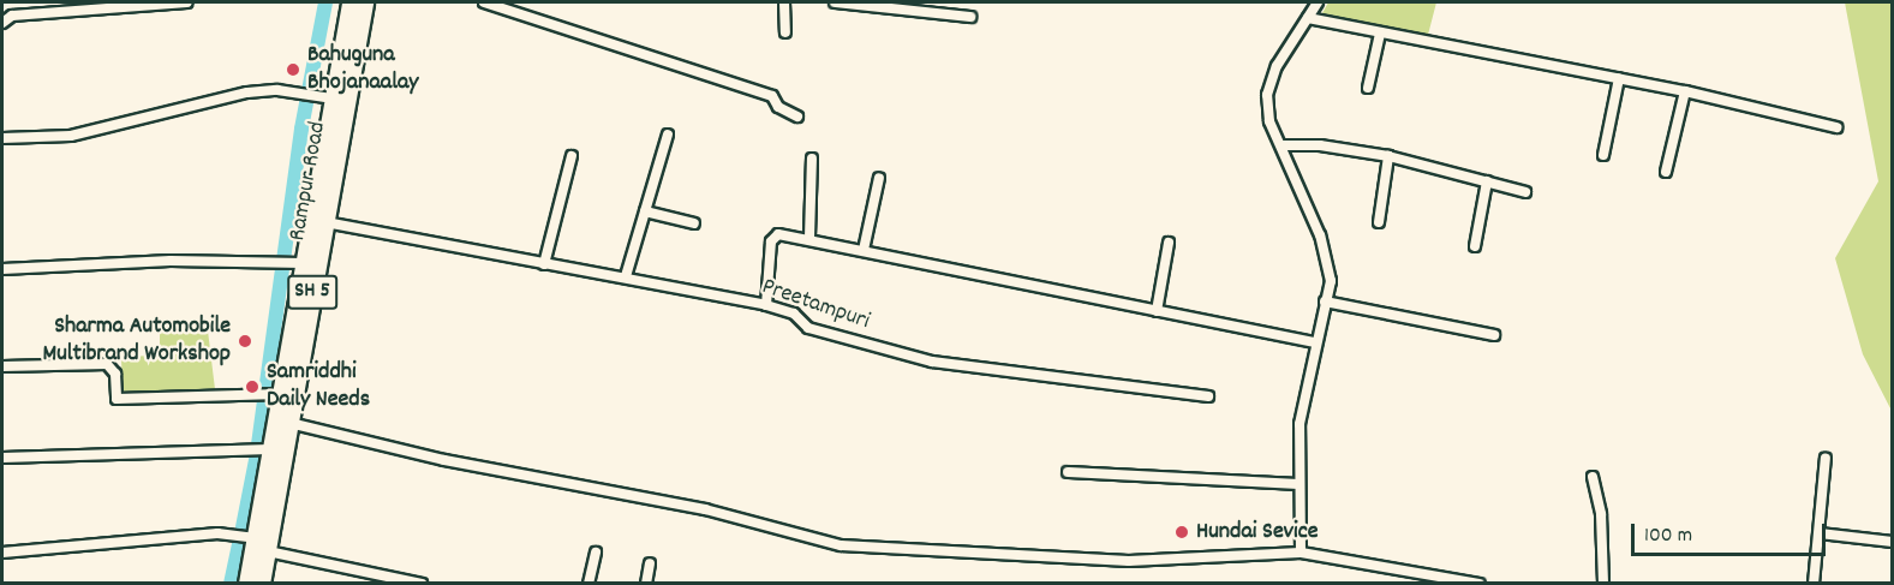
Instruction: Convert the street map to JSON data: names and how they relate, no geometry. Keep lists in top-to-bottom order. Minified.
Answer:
{"streets":{"main road":["Rampur Road","SH 5"],"street":["Preetampuri"]},"crossings":[["Rampur Road","Preetampuri"]],"places":["Bahuguna Bhojanaalay","Sharma Automobile Multibrand Workshop","Samriddhi Daily Needs","Hundai Sevice"],"scale_bar":"100 m"}
